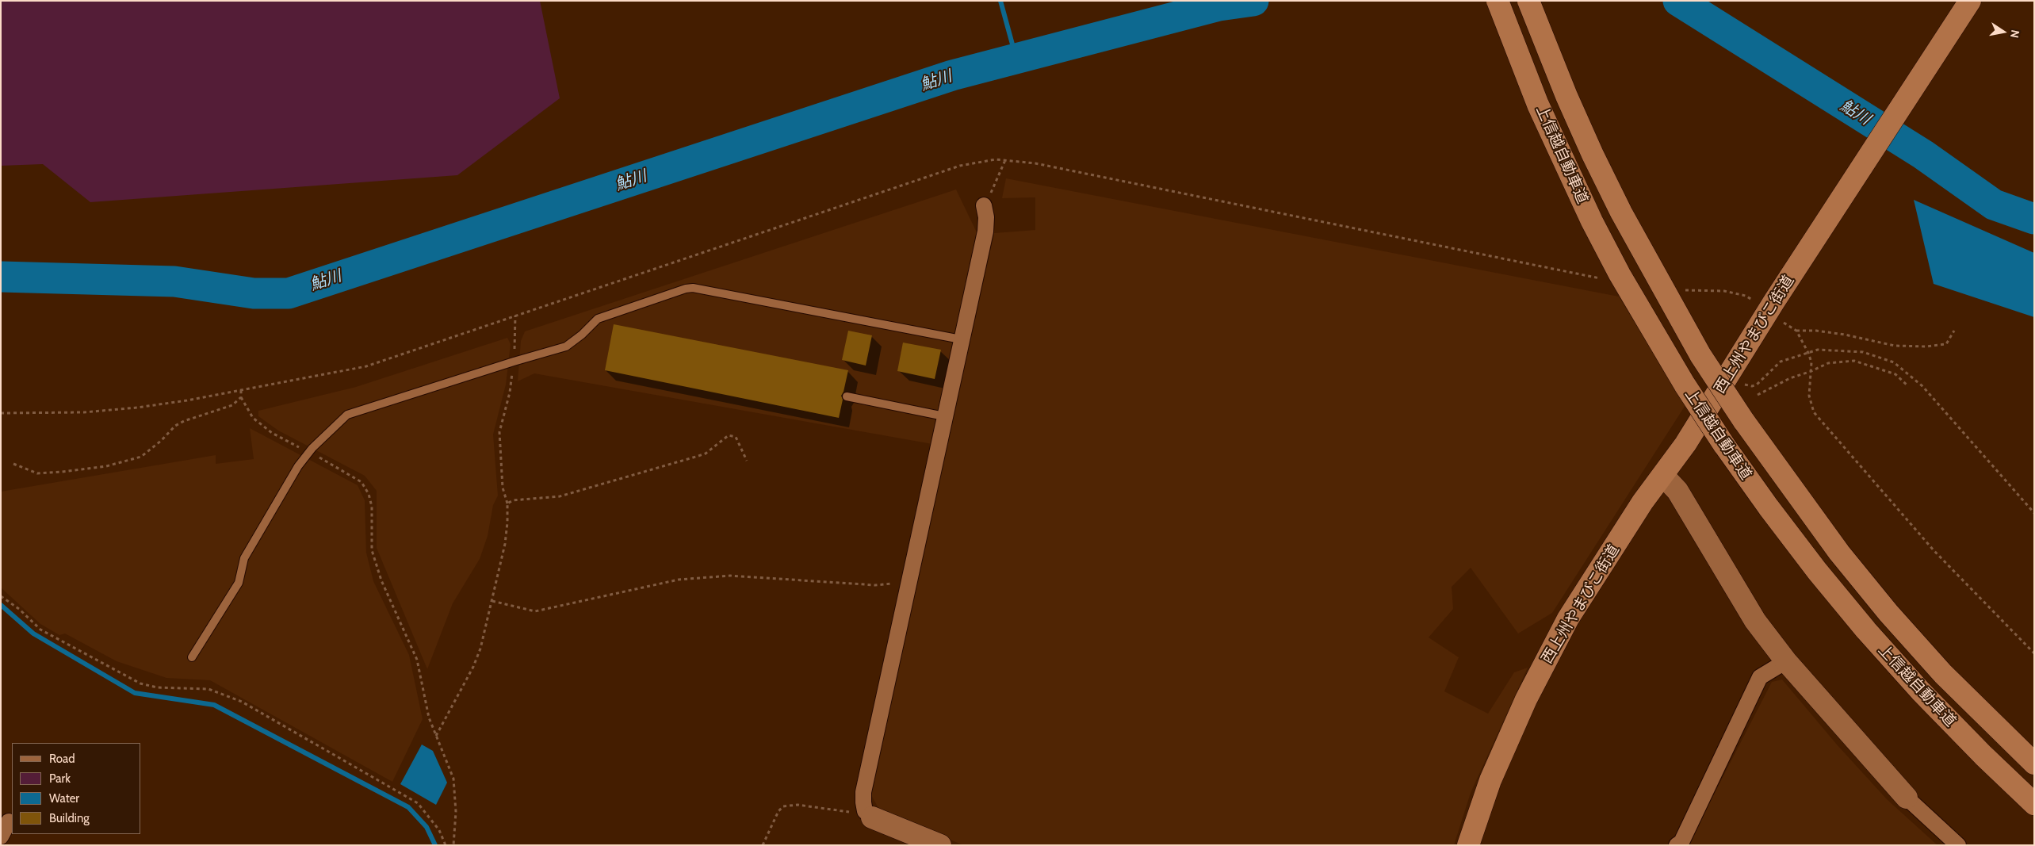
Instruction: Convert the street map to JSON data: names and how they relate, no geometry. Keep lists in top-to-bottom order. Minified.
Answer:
{"streets":{"highway":["上信越自動車道","西上州やまびこ街道"]},"water":["鮎川"],"legend":["Road","Park","Water","Building"],"north":"right"}
